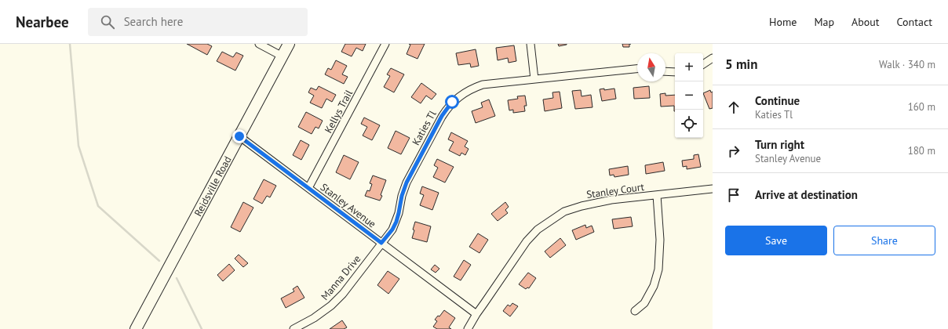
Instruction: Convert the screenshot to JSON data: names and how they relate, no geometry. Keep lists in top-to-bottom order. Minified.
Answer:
{"streets":{"highway":["Reidsville Road"],"street":["Kellys Trail","Katies Tl","Stanley Court","Stanley Avenue","Manna Drive"]},"crossings":[["Kellys Trail","Stanley Avenue"],["Katies Tl","Stanley Avenue"],["Katies Tl","Manna Drive"],["Reidsville Road","Stanley Avenue"],["Stanley Court","Stanley Avenue"],["Stanley Avenue","Manna Drive"]],"north":"top","page":{"header":"Nearbee","search":"Search here","nav":["Home","Map","About","Contact"],"heading":["5 min","Walk · 340 m"],"map_buttons":["+","−"],"list":[["Continue","Katies Tl","160 m"],["Turn right","Stanley Avenue","180 m"],"Arrive at destination"],"buttons":["Save","Share"]}}
